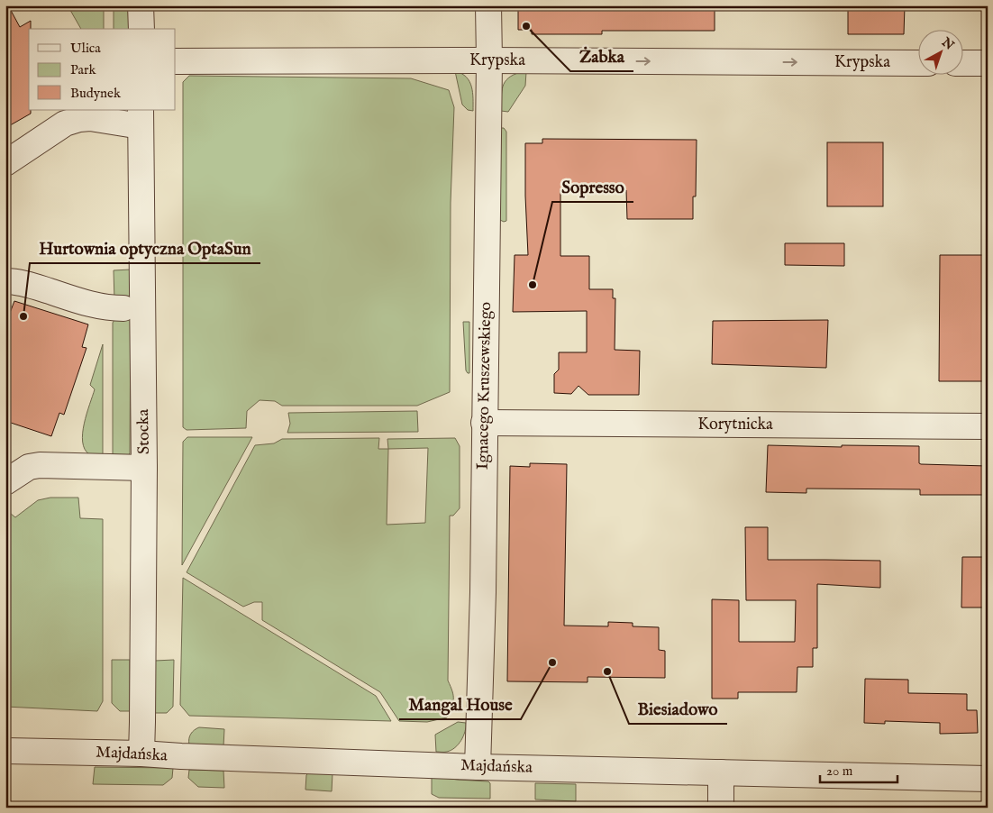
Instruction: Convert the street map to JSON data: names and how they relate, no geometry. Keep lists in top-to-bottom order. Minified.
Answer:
{"streets":{"street":["Krypska","Ignacego Kruszewskiego","Korytnicka","Stocka","Majdańska"]},"crossings":[["Krypska","Ignacego Kruszewskiego"],["Ignacego Kruszewskiego","Korytnicka"],["Ignacego Kruszewskiego","Majdańska"],["Stocka","Majdańska"]],"one_way":["Krypska"],"places":["Żabka","Sopresso","Hurtownia optyczna OptaSun","Mangal House","Biesiadowo"],"legend":["Ulica","Park","Budynek"],"scale_bar":"20 m","north":"top right"}
